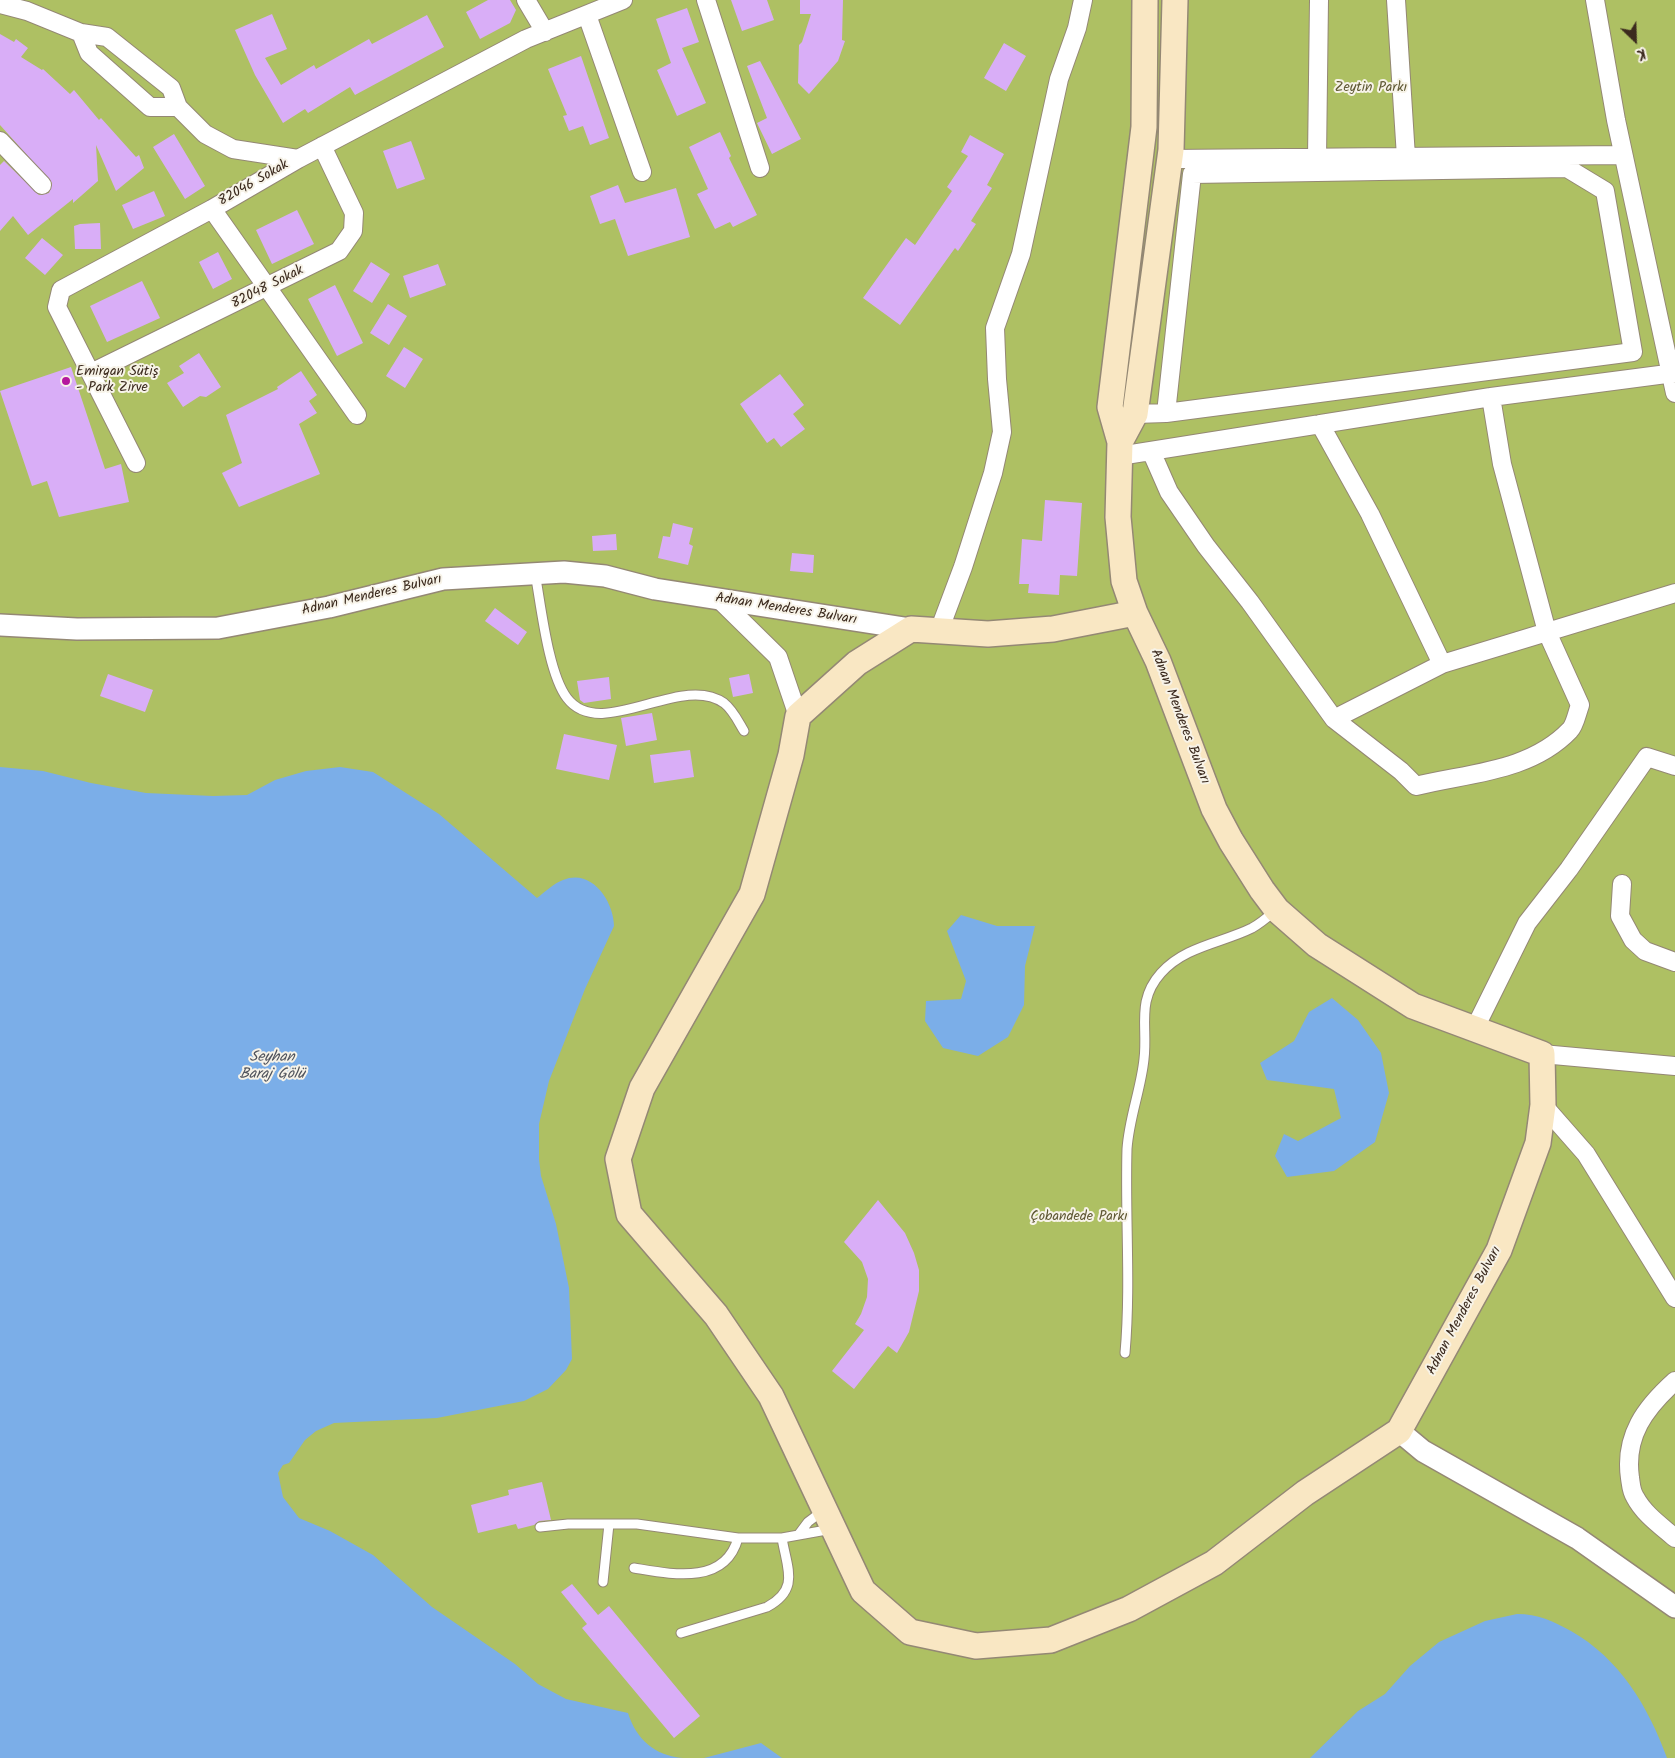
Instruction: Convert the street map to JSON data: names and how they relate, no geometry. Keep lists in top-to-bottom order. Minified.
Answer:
{"streets":{"main road":["Adnan Menderes Bulvarı"],"street":["82046 Sokak","82048 Sokak"]},"crossings":[["82046 Sokak","82048 Sokak"]],"water":["Seyhan Baraj Gölü"],"parks":["Zeytin Parkı","Çobandede Parkı"],"places":["Emirgan Sütiş - Park Zirve"],"north":"bottom right"}
